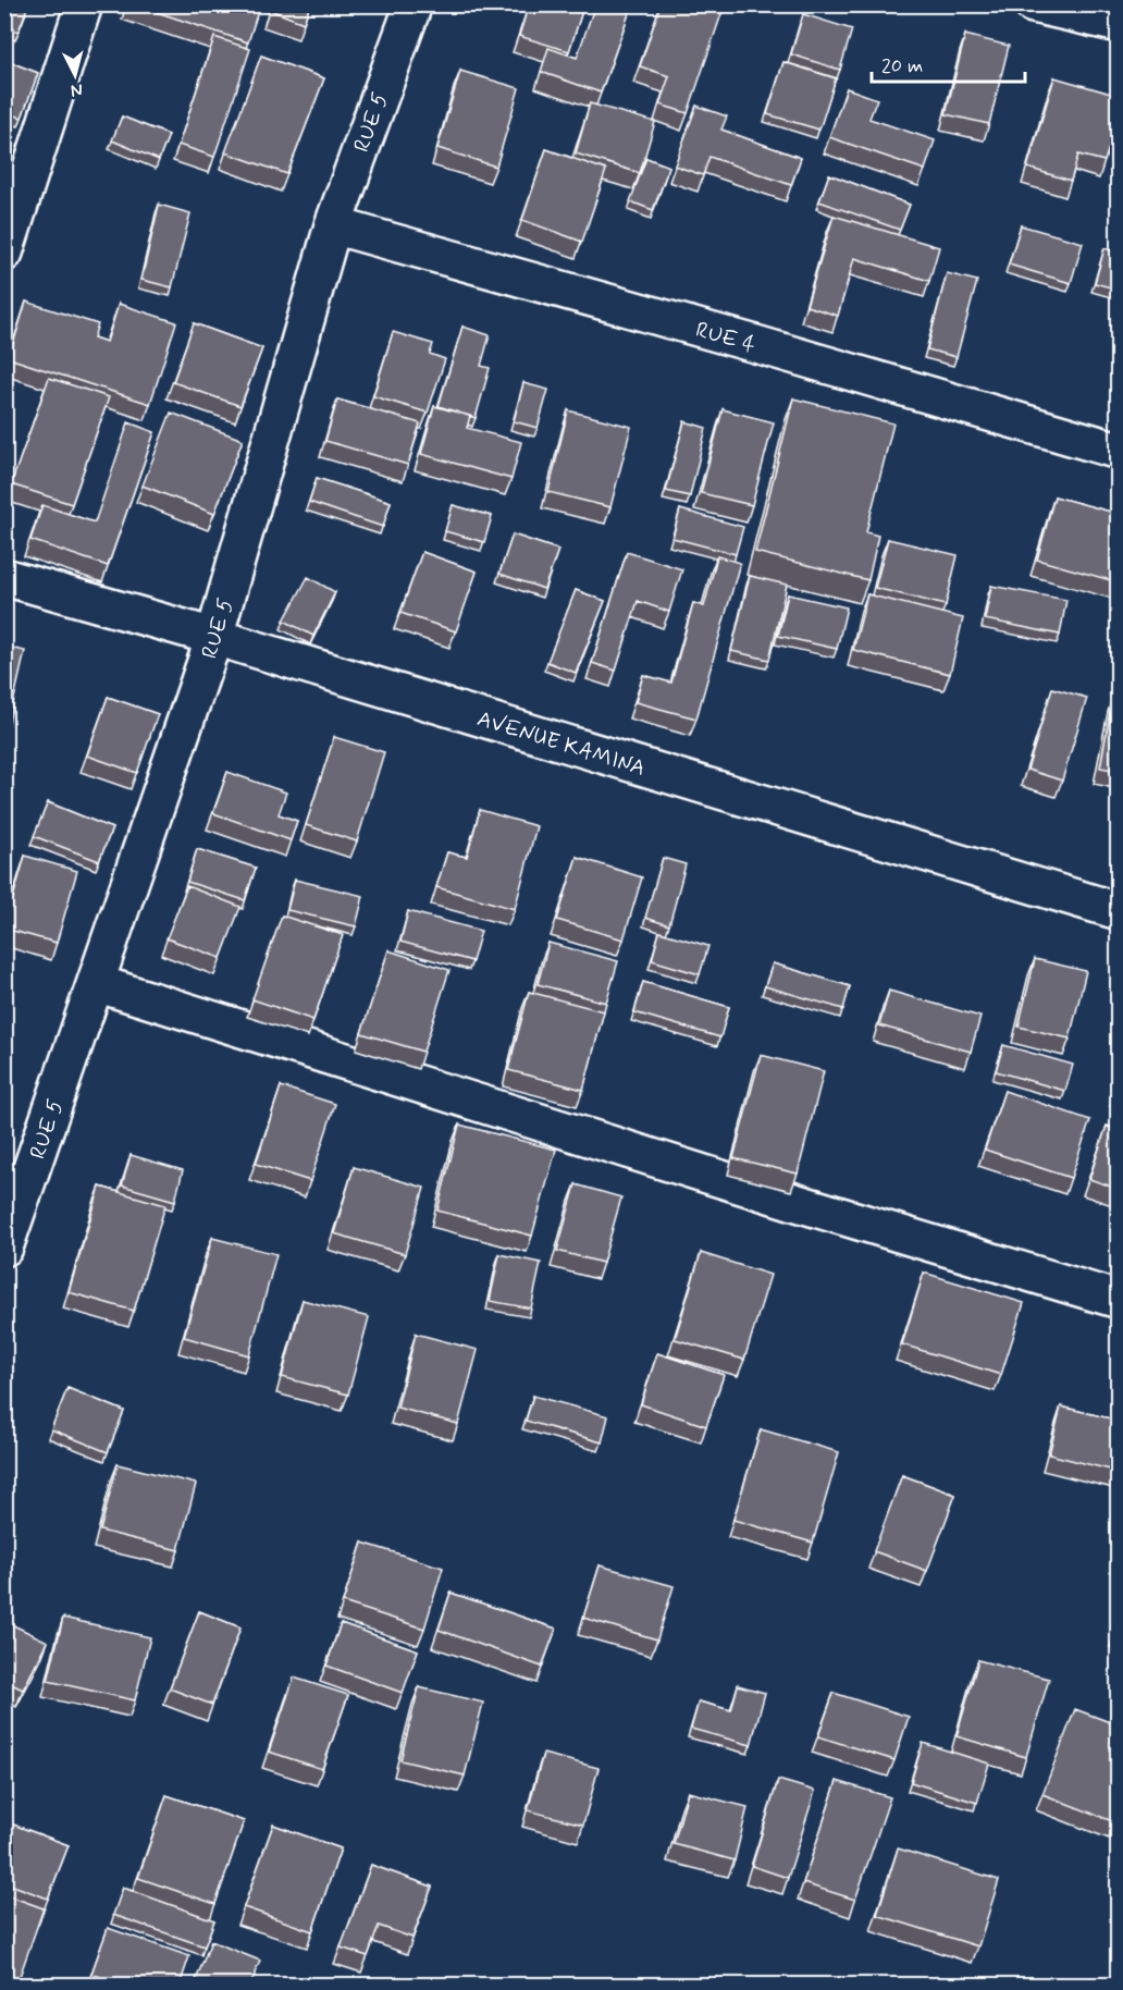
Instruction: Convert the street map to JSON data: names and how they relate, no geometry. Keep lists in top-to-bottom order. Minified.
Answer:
{"streets":{"street":["RUE 5","RUE 4","AVENUE KAMINA"]},"crossings":[["RUE 5","RUE 4"],["RUE 5","AVENUE KAMINA"]],"scale_bar":"20 m","north":"bottom"}
